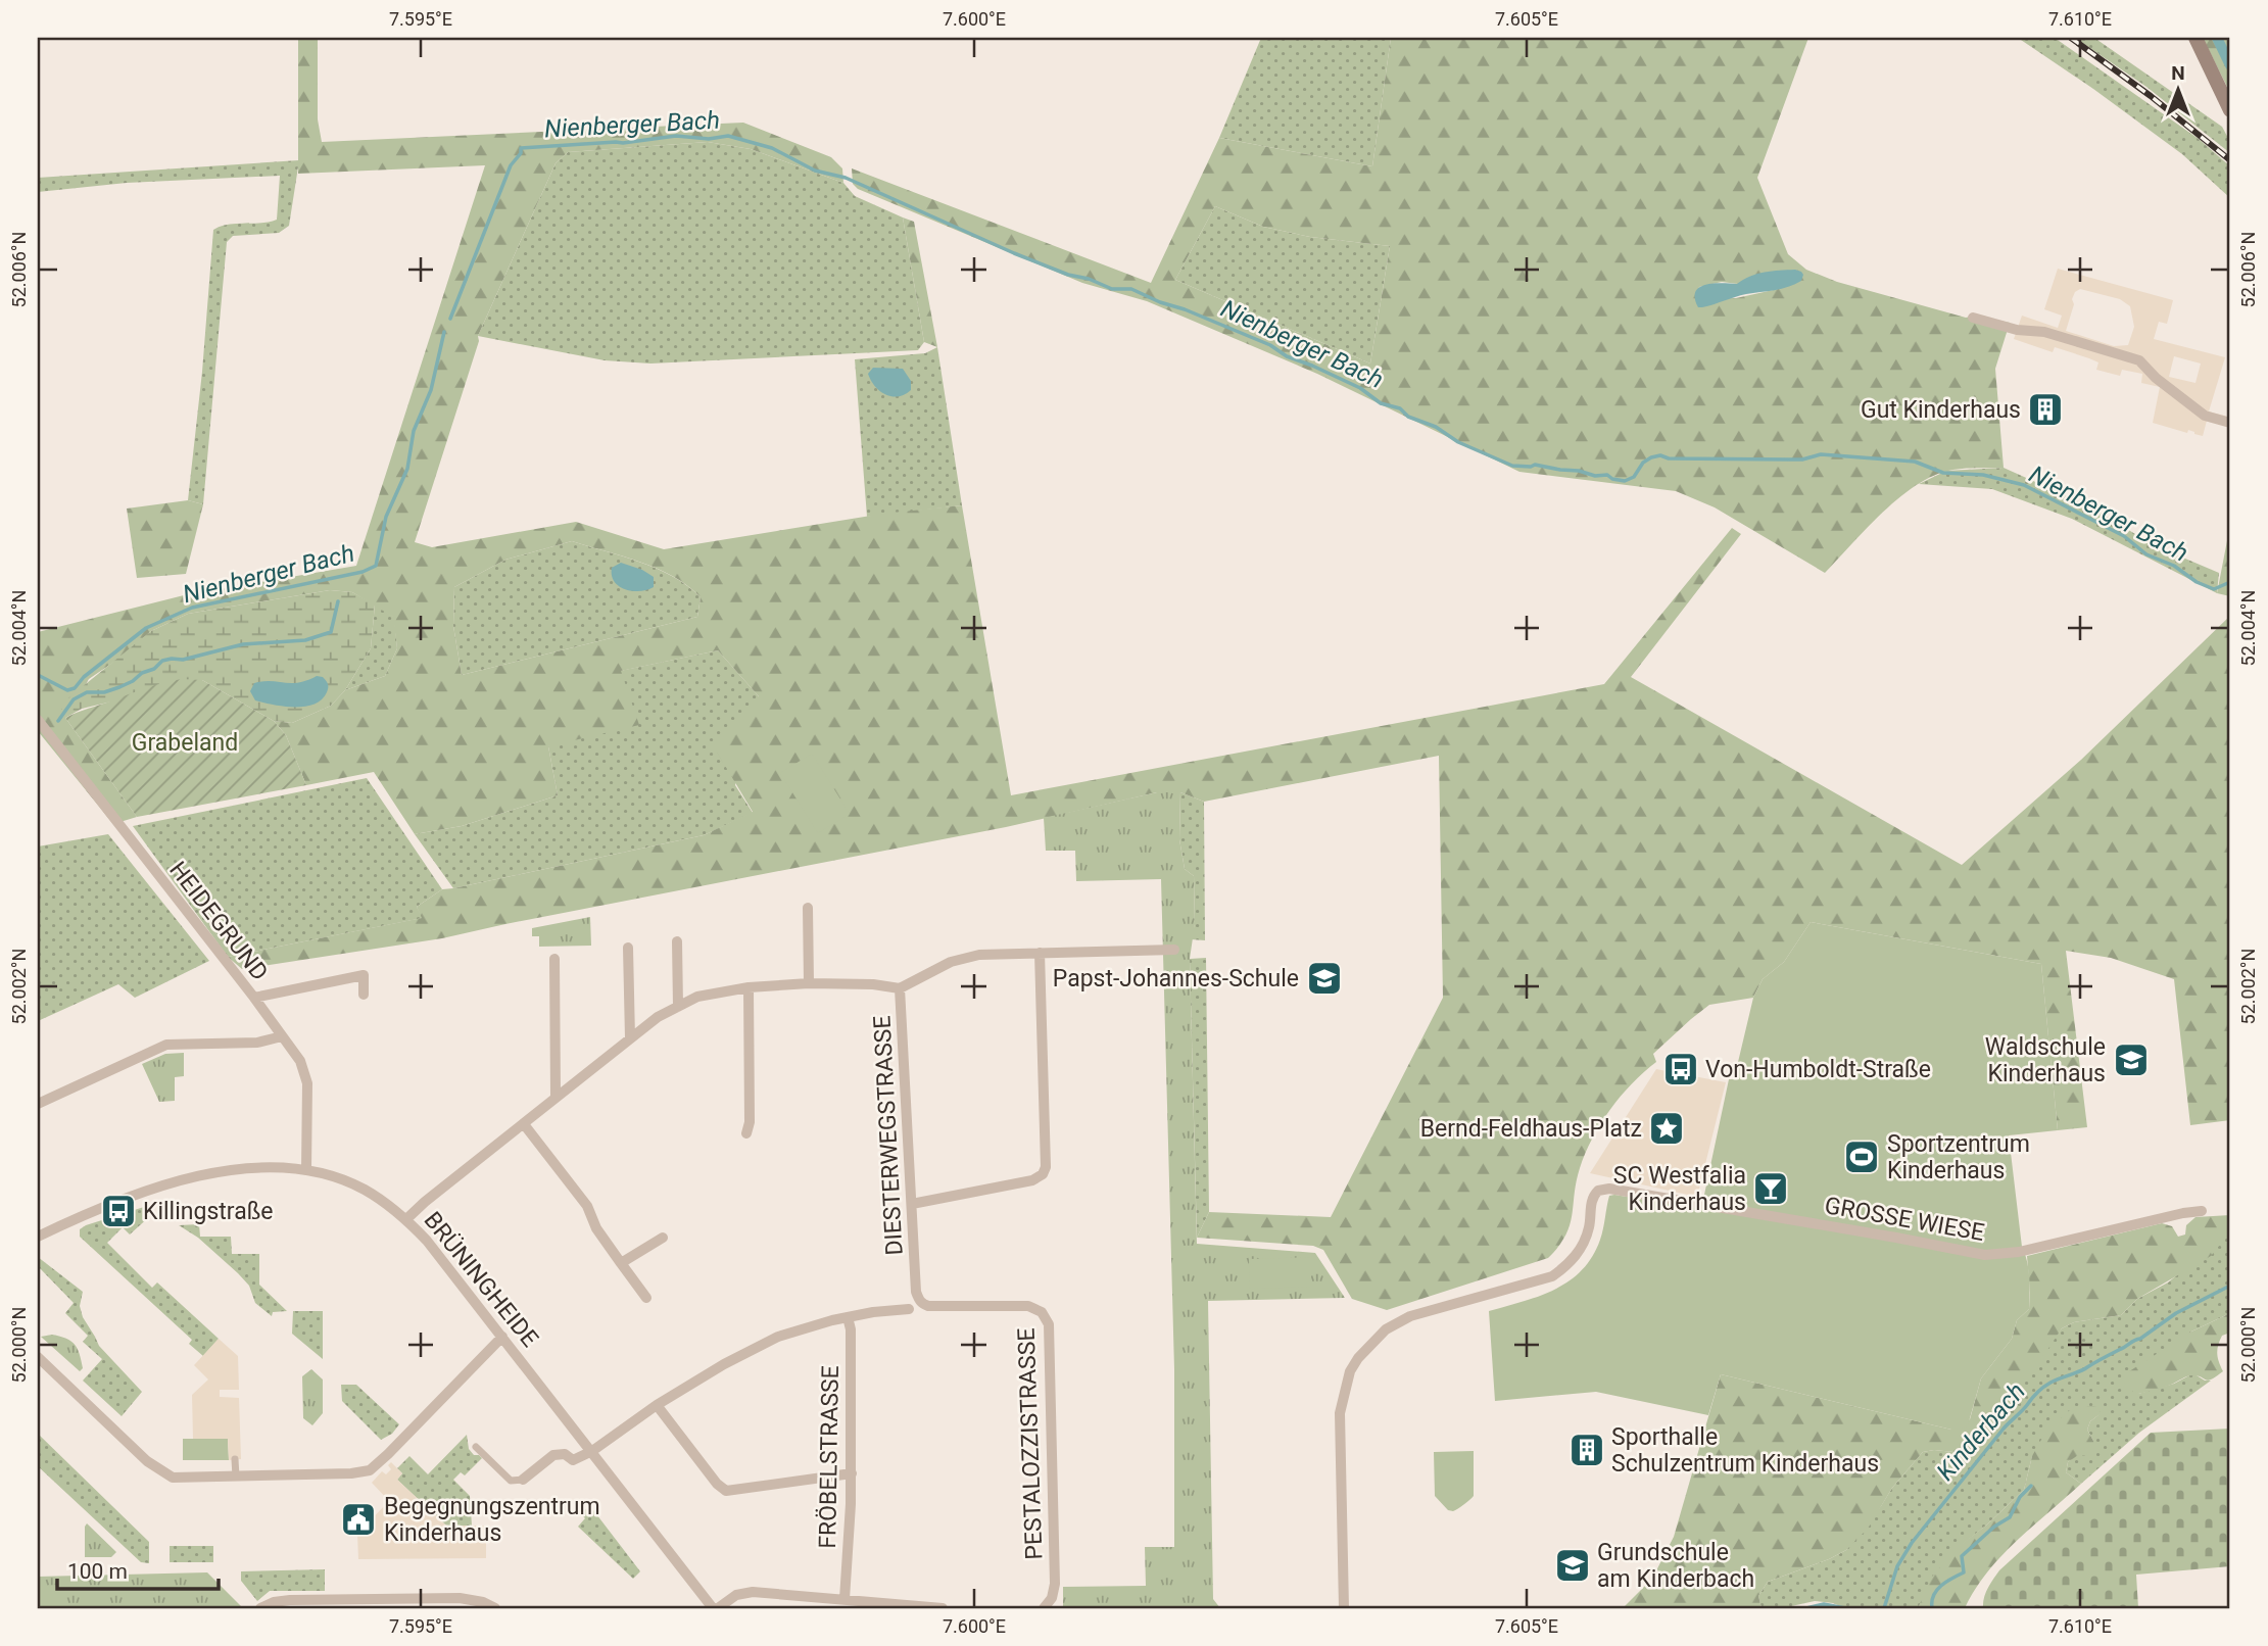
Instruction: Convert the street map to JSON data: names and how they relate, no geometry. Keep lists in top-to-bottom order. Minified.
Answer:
{"streets":{"street":["HEIDEGRUND","DIESTERWEGSTRASSE","GROSSE WIESE","BRÜNINGHEIDE","PESTALOZZISTRASSE","FRÖBELSTRASSE"]},"crossings":[["HEIDEGRUND","BRÜNINGHEIDE"],["DIESTERWEGSTRASSE","PESTALOZZISTRASSE"]],"water":["Nienberger Bach","Kinderbach"],"parks":["Grabeland"],"places":{"building":["Gut Kinderhaus","Sporthalle Schulzentrum Kinderhaus"],"school or university":["Papst-Johannes-Schule","Waldschule Kinderhaus","Grundschule am Kinderbach"],"bus stop":["Von-Humboldt-Straße","Killingstraße"],"place":["Bernd-Feldhaus-Platz"],"sports":["Sportzentrum Kinderhaus"],"bar":["SC Westfalia Kinderhaus"],"public building":["Begegnungszentrum Kinderhaus"]},"scale_bar":"100 m","north":"top","coordinates":["7.595°E","7.600°E","7.605°E","7.610°E","52.006°N","52.004°N","52.002°N","52.000°N"]}
